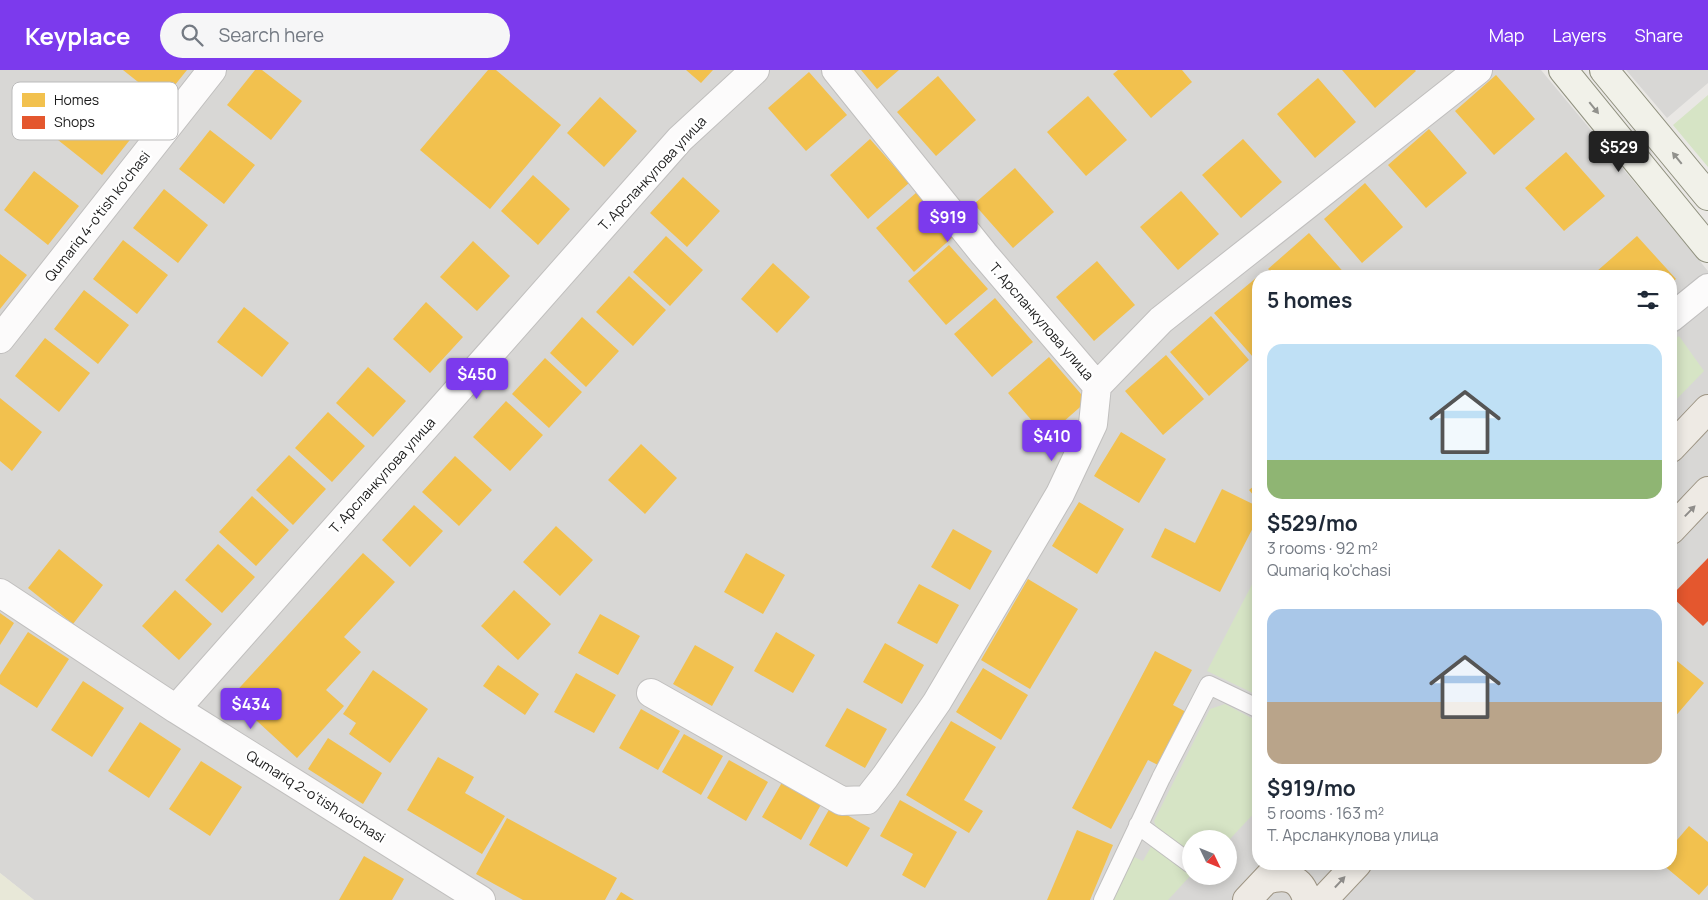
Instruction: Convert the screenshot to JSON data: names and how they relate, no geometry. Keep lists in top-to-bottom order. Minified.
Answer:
{"streets":{"street":["Т. Арсланкулова улица","Qumariq 4-o'tish ko'chasi","Qumariq 2-o'tish ko'chasi"]},"crossings":[["Т. Арсланкулова улица","Qumariq 2-o'tish ko'chasi"]],"legend":["Homes","Shops"],"north":"bottom right","page":{"header":"Keyplace","search":"Search here","nav":["Map","Layers","Share"],"price":["$529","$919","$450","$410","$434"],"heading":"5 homes","list":[{"name":"$529/mo","note":"3 rooms · 92 m² · Qumariq ko'chasi"},{"name":"$919/mo","note":"5 rooms · 163 m² · Т. Арсланкулова улица"}]}}
